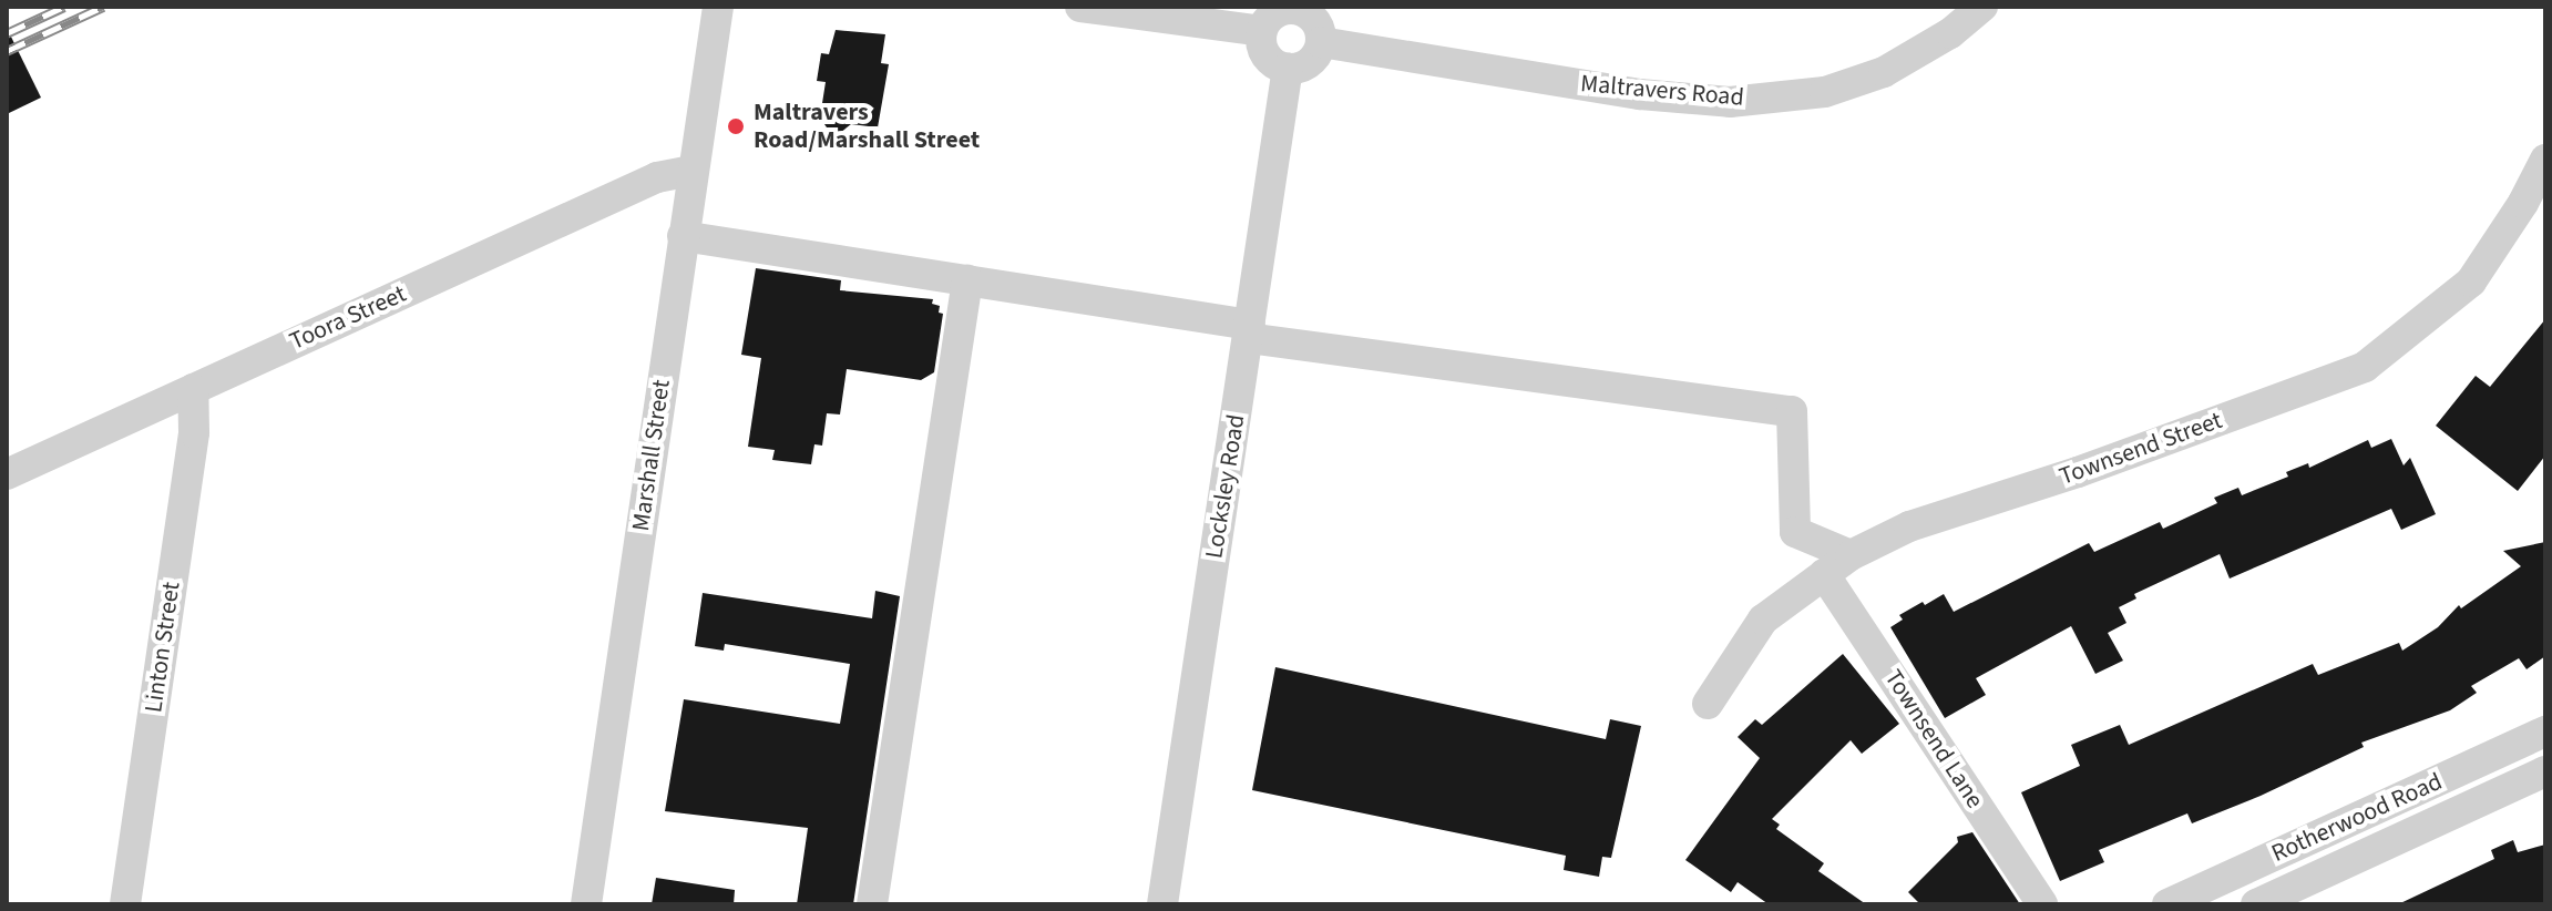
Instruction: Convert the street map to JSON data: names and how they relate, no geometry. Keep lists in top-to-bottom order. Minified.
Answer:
{"streets":{"street":["Maltravers Road","Toora Street","Townsend Street","Marshall Street","Locksley Road","Linton Street","Townsend Lane","Rotherwood Road"]},"crossings":[["Maltravers Road","Locksley Road"],["Toora Street","Marshall Street"],["Toora Street","Linton Street"],["Townsend Street","Townsend Lane"]],"places":["Maltravers Road/Marshall Street"]}
